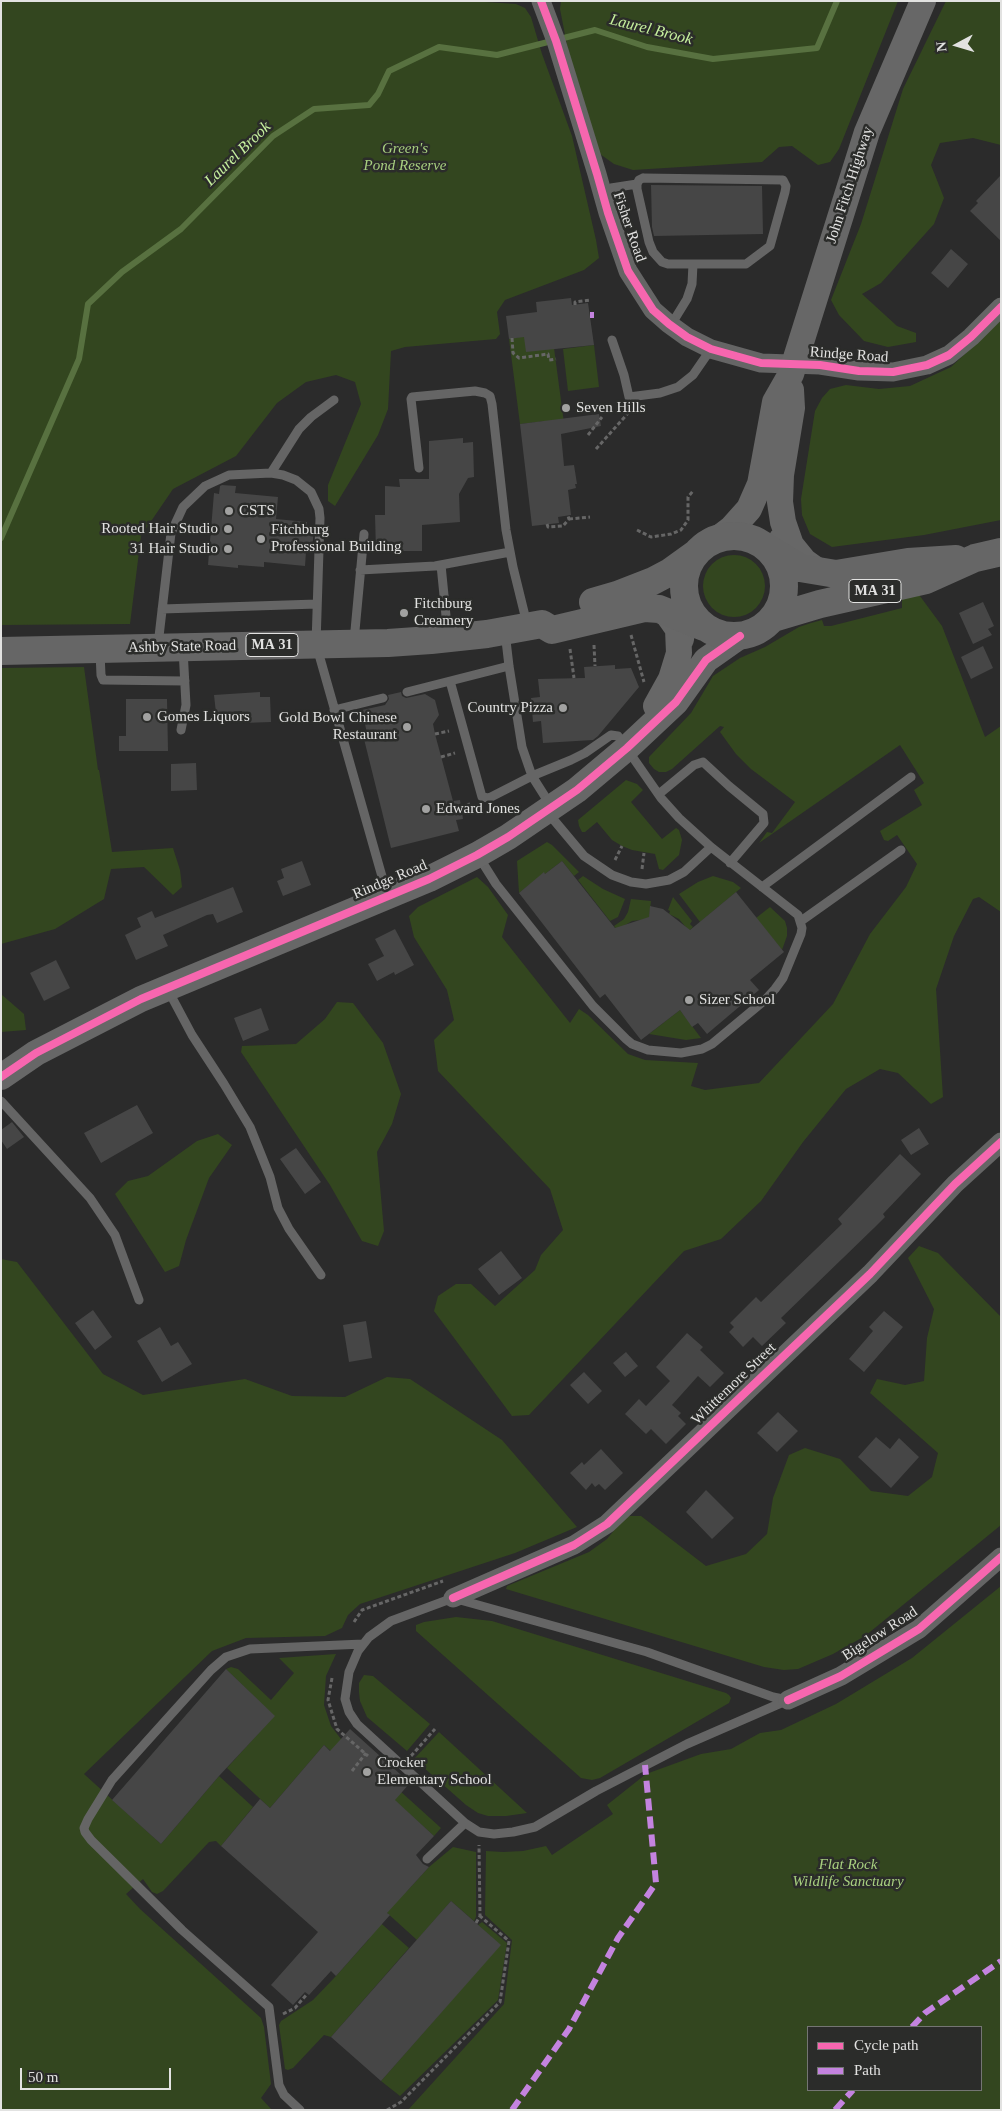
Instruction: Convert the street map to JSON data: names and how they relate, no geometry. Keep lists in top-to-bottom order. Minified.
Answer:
{"streets":{"main road":["MA 31","Ashby State Road"],"street":["John Fitch Highway","Fisher Road","Rindge Road","Whittemore Street","Bigelow Road"]},"crossings":[["John Fitch Highway","Fisher Road"],["John Fitch Highway","Rindge Road"],["John Fitch Highway","MA 31"],["John Fitch Highway","Ashby State Road"],["Fisher Road","Rindge Road"],["Rindge Road","MA 31"],["Rindge Road","Ashby State Road"],["MA 31","Ashby State Road"]],"water":["Laurel Brook"],"parks":["Green's Pond Reserve","Flat Rock Wildlife Sanctuary"],"places":["Seven Hills","CSTS","Rooted Hair Studio","Fitchburg Professional Building","31 Hair Studio","Fitchburg Creamery","Country Pizza","Gomes Liquors","Gold Bowl Chinese Restaurant","Edward Jones","Sizer School","Crocker Elementary School"],"legend":["Cycle path","Path"],"scale_bar":"50 m","north":"left"}
